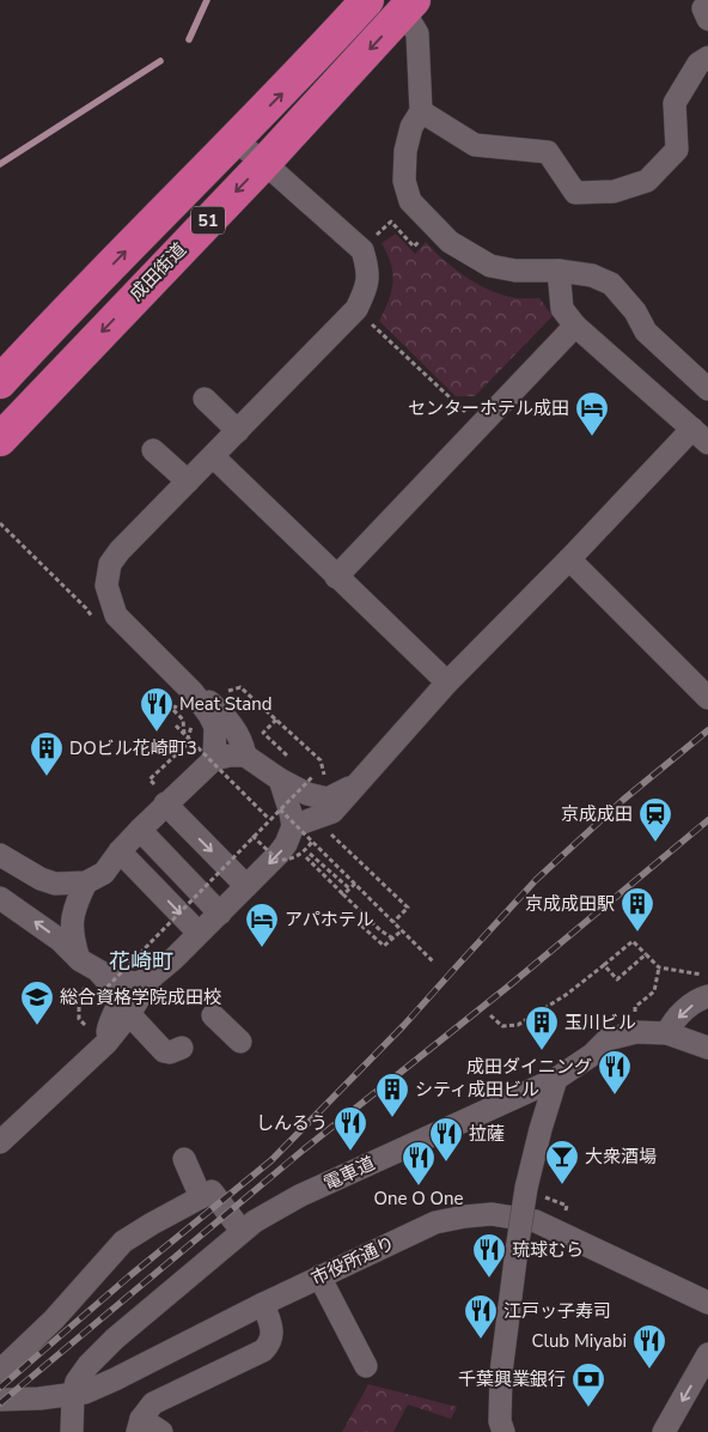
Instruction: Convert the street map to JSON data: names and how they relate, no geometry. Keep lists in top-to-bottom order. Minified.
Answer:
{"streets":{"highway":["51","成田街道"],"street":["電車道","市役所通り"]},"crossings":[["電車道","市役所通り"]],"districts":["花崎町"],"places":{"hotel":["センターホテル成田","アパホテル"],"restaurant":["Meat Stand","成田ダイニング","しんるう","拉薩","One O One","琉球むら","江戸ッ子寿司","Club Miyabi"],"building":["DOビル花崎町3","京成成田駅","玉川ビル","シティ成田ビル"],"station":["京成成田"],"school or university":["総合資格学院成田校"],"bar":["大衆酒場"],"bank":["千葉興業銀行"]}}
